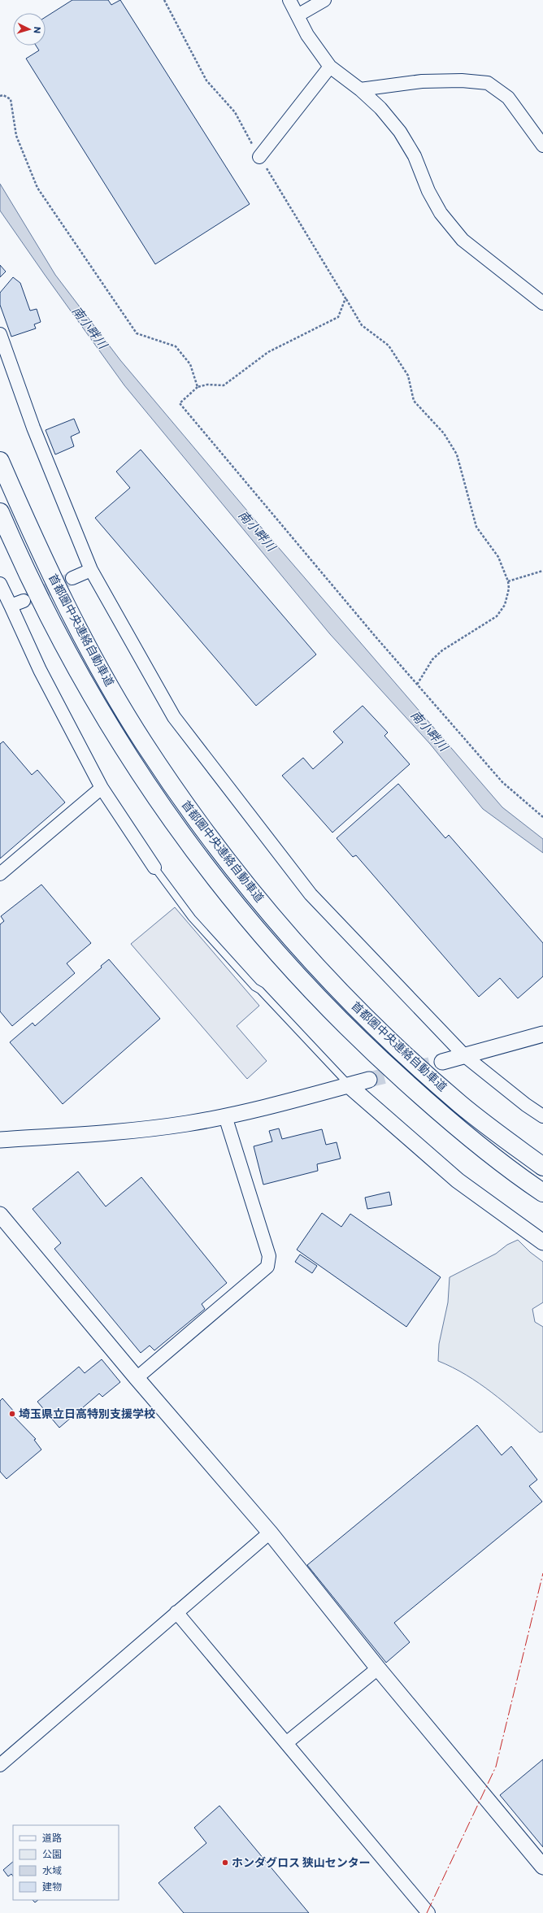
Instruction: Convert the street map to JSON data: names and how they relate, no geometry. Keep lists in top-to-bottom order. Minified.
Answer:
{"streets":{"highway":["首都圏中央連絡自動車道"]},"water":["南小畔川"],"places":["埼玉県立日高特別支援学校","ホンダグロス 狭山センター"],"legend":["道路","公園","水域","建物"],"north":"right"}
